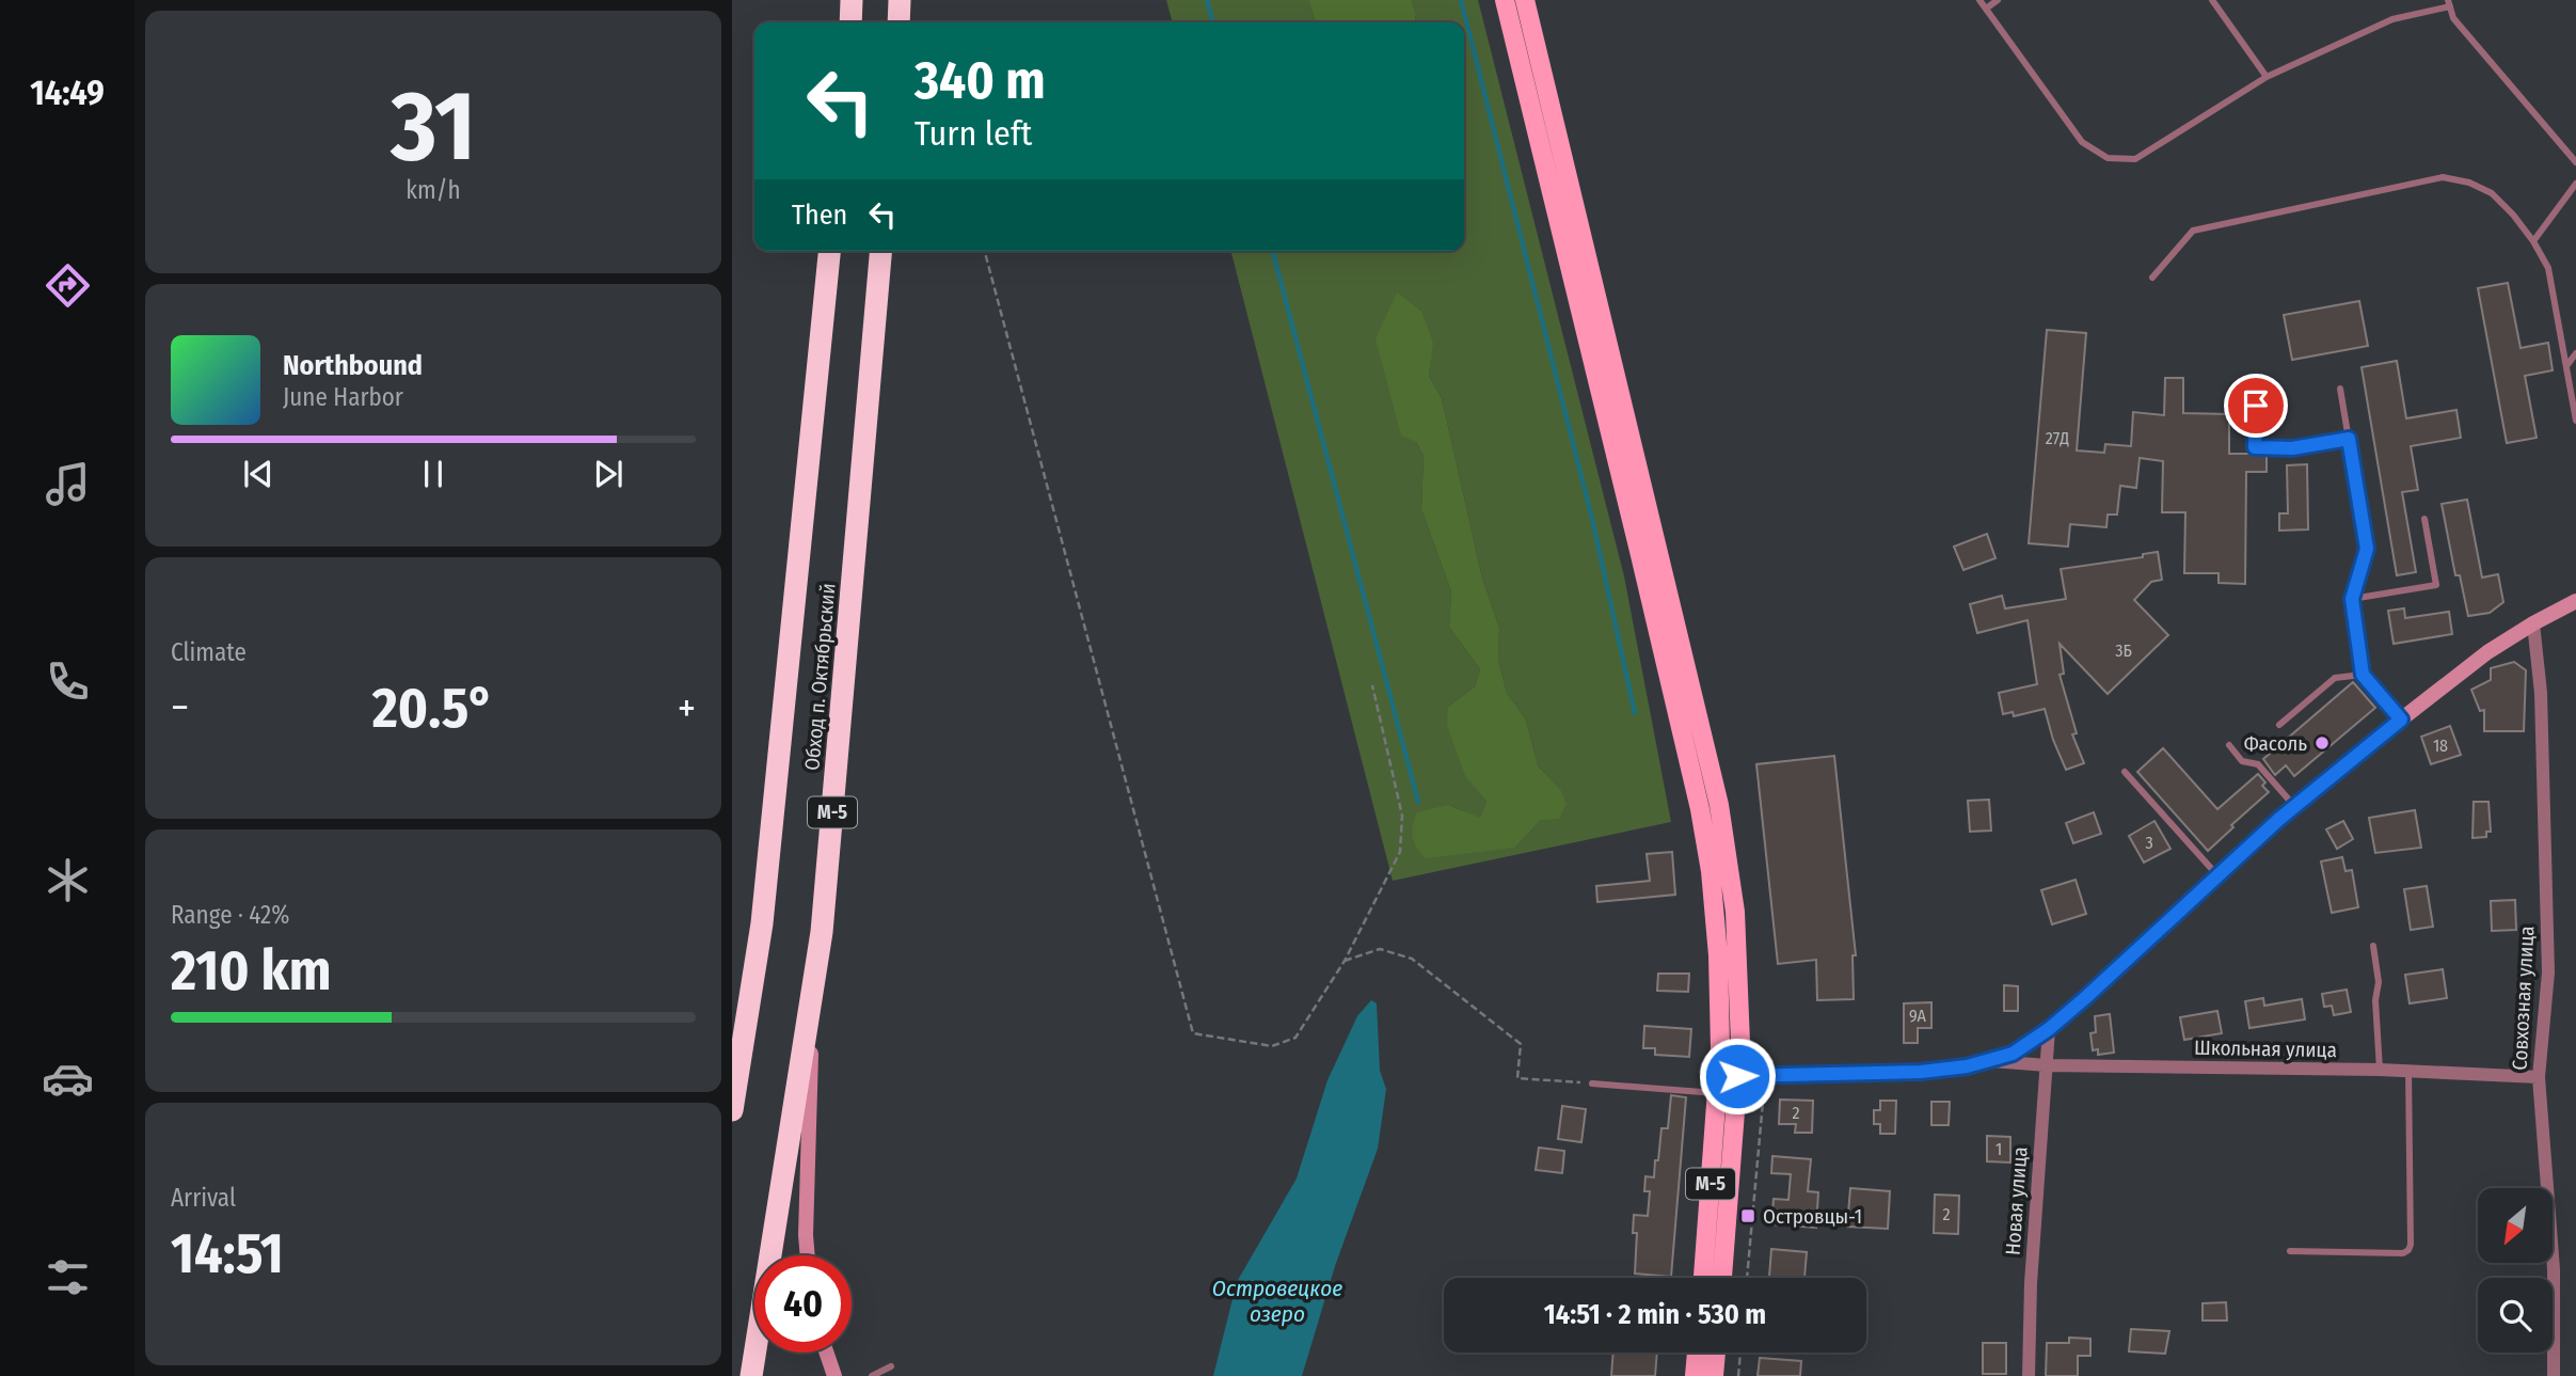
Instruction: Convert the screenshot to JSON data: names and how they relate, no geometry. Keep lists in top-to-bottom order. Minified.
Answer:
{"streets":{"highway":["Обход п. Октябрьский","М-5"],"street":["Совхозная улица","Школьная улица","Новая улица"]},"crossings":[["Совхозная улица","Школьная улица"],["Школьная улица","Новая улица"]],"water":["Островецкое озеро"],"places":{"other":["Фасоль"],"transit":["Островцы-1"]},"house_numbers":["27Д","3Б","18","3","9А","2","1","2"],"north":"bottom left","page":{"tabs":"14:49","tile":[["31","km/h"],"Climate",["Range · 42%","210 km"],["Arrival","14:51"]],"turn":["340 m","Turn left"],"then":"Then","song":["Northbound","June Harbor"],"heat":["−","20.5°","+"],"limit":"40","trip":"14:51 · 2 min · 530 m"}}
